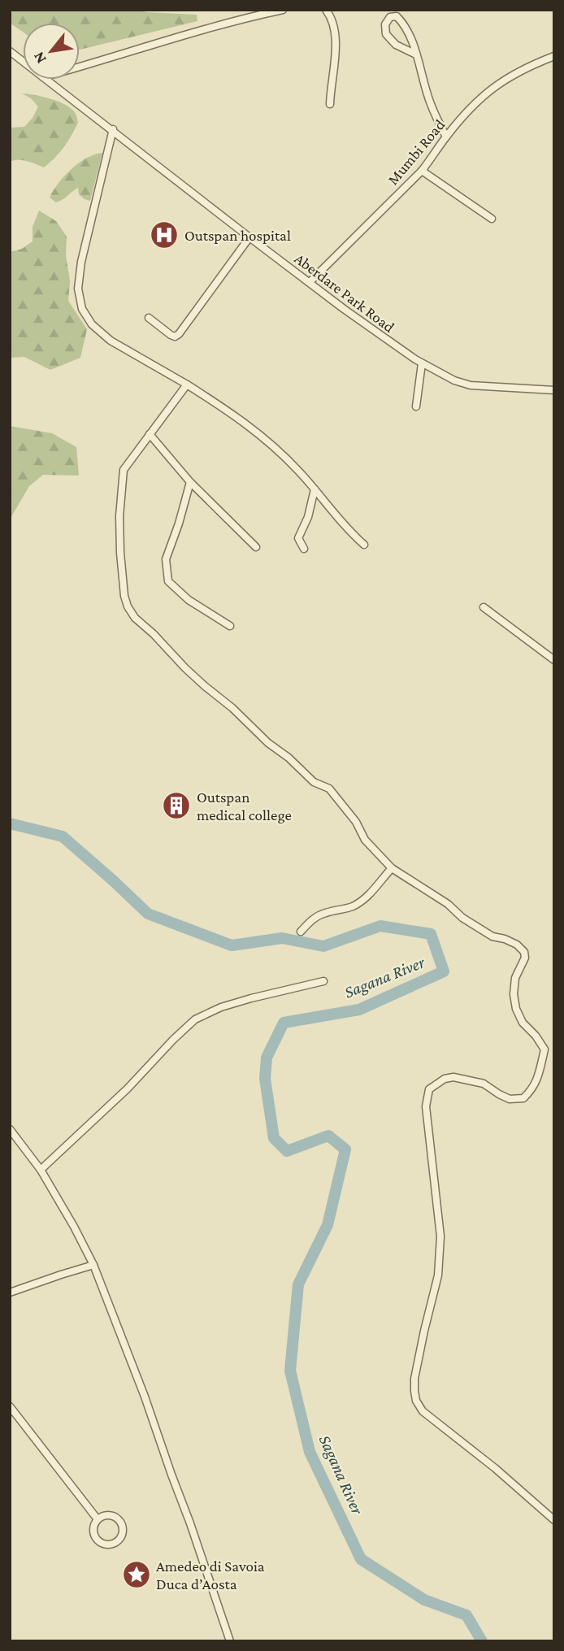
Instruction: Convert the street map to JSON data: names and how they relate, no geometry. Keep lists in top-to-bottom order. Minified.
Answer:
{"streets":{"street":["Mumbi Road","Aberdare Park Road"]},"crossings":[["Mumbi Road","Aberdare Park Road"]],"water":["Sagana River"],"places":{"hospital":["Outspan hospital"],"building":["Outspan medical college"],"place":["Amedeo di Savoia Duca d’Aosta"]},"north":"bottom left"}
